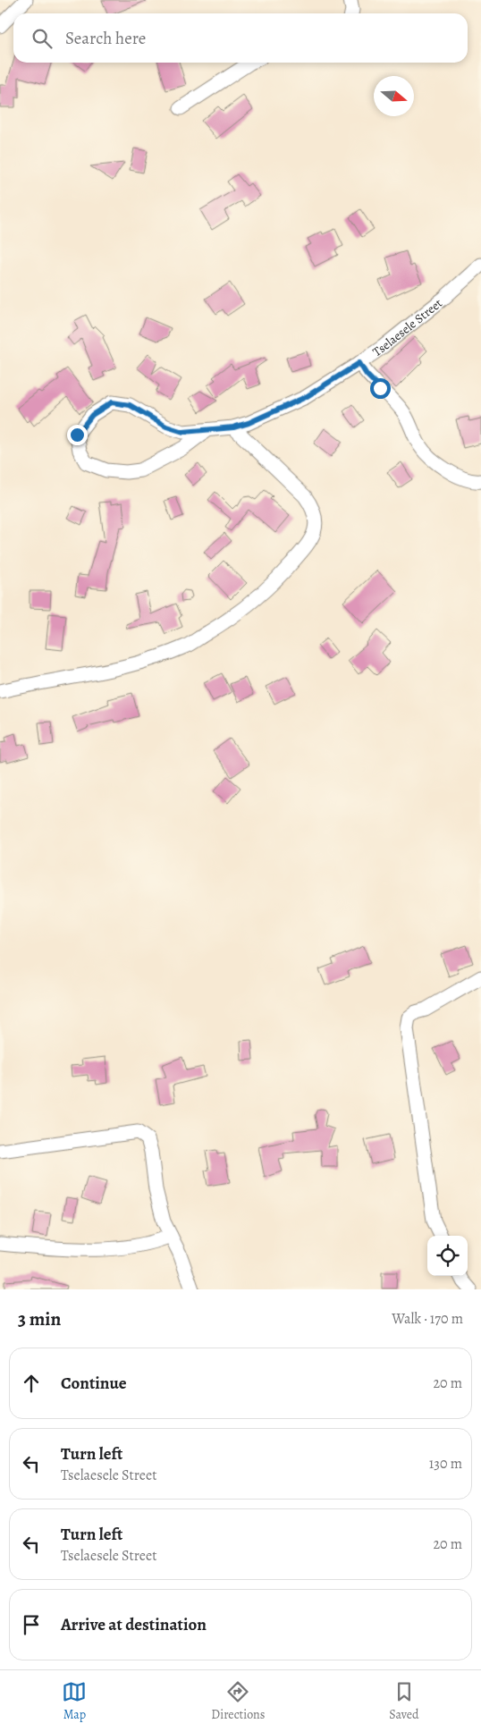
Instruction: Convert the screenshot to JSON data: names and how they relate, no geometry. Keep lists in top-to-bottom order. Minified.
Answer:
{"streets":{"street":["Tselaesele Street"]},"north":"right","page":{"search":"Search here","heading":["3 min","Walk · 170 m"],"list":[["Continue","20 m"],["Turn left","Tselaesele Street","130 m"],["Turn left","Tselaesele Street","20 m"],"Arrive at destination"],"nav":["Map","Directions","Saved"]}}
